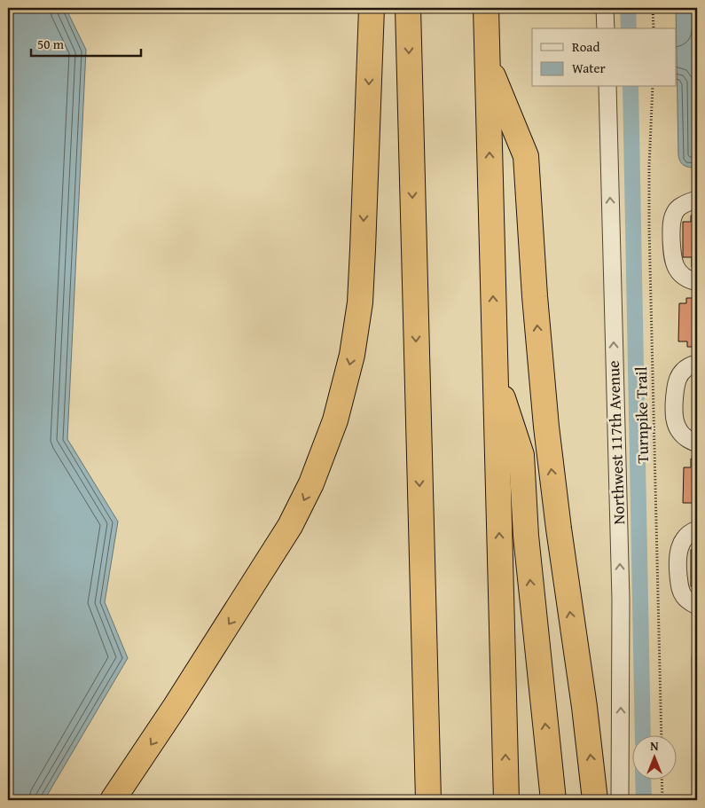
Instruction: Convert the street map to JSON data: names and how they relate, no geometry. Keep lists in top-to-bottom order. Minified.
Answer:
{"streets":{"street":["Northwest 117th Avenue"],"path":["Turnpike Trail"]},"one_way":["Northwest 117th Avenue"],"legend":["Road","Water"],"scale_bar":"50 m","north":"top"}
